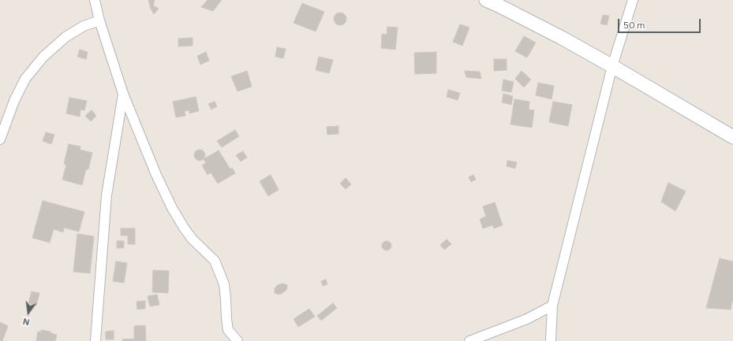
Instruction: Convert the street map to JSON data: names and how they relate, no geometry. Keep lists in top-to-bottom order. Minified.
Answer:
{"scale_bar":"50 m","north":"bottom"}
